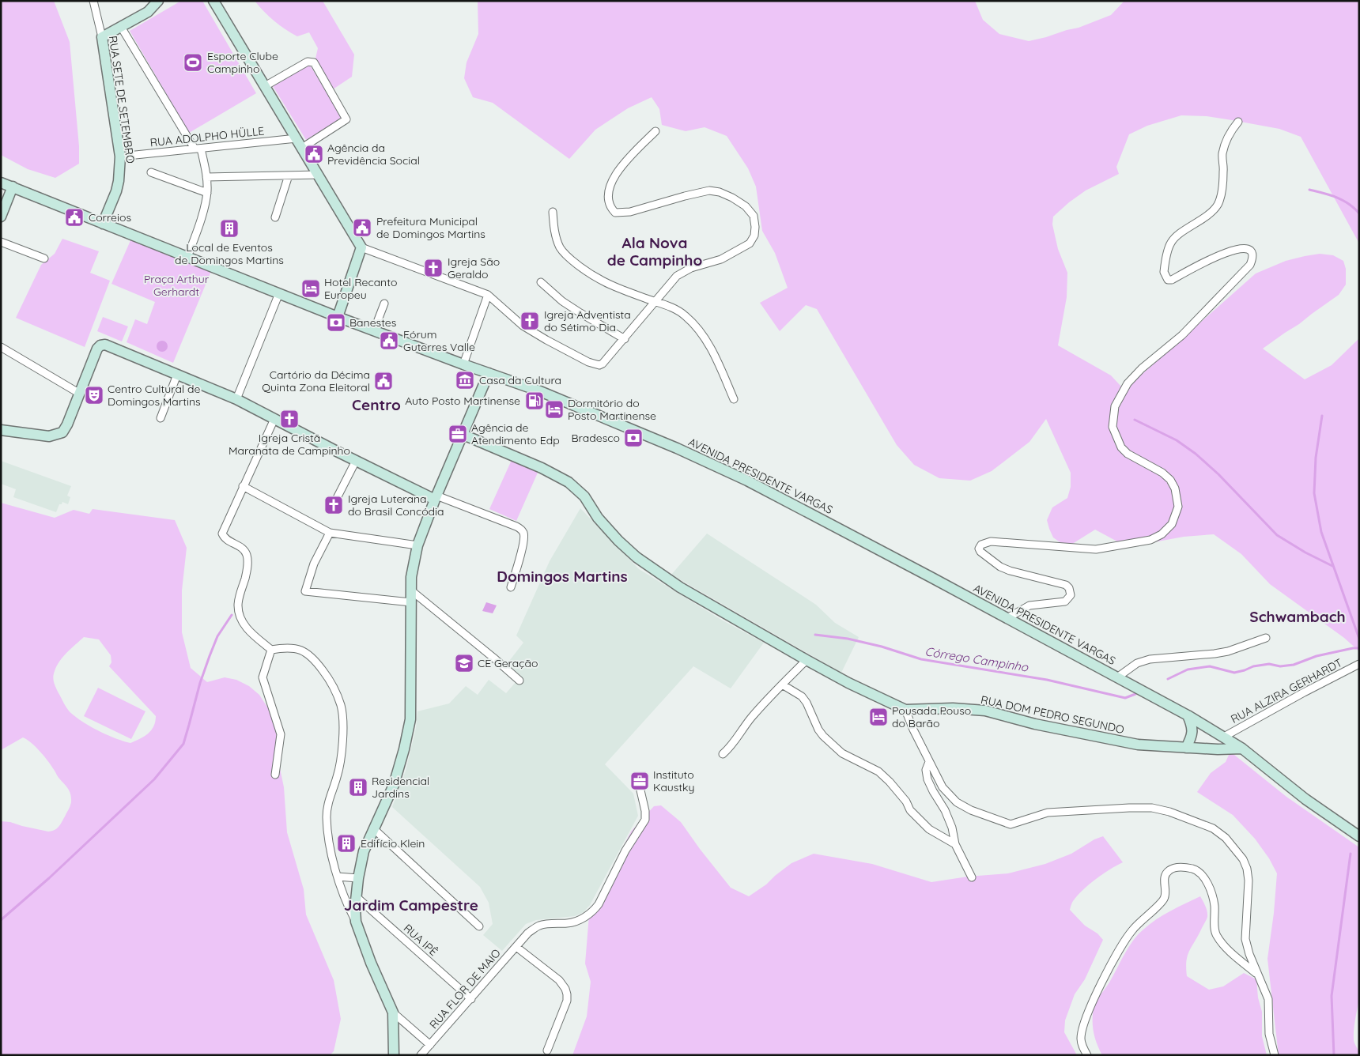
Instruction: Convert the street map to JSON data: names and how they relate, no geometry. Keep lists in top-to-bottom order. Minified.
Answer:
{"streets":{"main road":["RUA SETE DE SETEMBRO","AVENIDA PRESIDENTE VARGAS","RUA DOM PEDRO SEGUNDO"],"street":["RUA ADOLPHO HÜLLE","RUA ALZIRA GERHARDT","RUA IPÊ","RUA FLOR DE MAIO"]},"crossings":[["RUA SETE DE SETEMBRO","RUA ADOLPHO HÜLLE"],["RUA SETE DE SETEMBRO","AVENIDA PRESIDENTE VARGAS"],["AVENIDA PRESIDENTE VARGAS","RUA ALZIRA GERHARDT"],["AVENIDA PRESIDENTE VARGAS","RUA DOM PEDRO SEGUNDO"],["RUA IPÊ","RUA FLOR DE MAIO"]],"districts":["Ala Nova de Campinho","Centro","Domingos Martins","Schwambach","Jardim Campestre"],"water":["Córrego Campinho"],"parks":["Praça Arthur Gerhardt"],"places":{"sports":["Esporte Clube Campinho"],"public building":["Agência da Previdência Social","Correios","Prefeitura Municipal de Domingos Martins","Fórum Guterres Valle","Cartório da Décima Quinta Zona Eleitoral"],"building":["Local de Eventos de Domingos Martins","Residencial Jardins","Edifício Klein"],"church":["Igreja São Geraldo","Igreja Adventista do Sétimo Dia","Igreja Cristã Maranata de Campinho","Igreja Luterana do Brasil Concódia"],"hotel":["Hotel Recanto Europeu","Dormitório do Posto Martinense","Pousada Pouso do Barão"],"bank":["Banestes","Bradesco"],"museum":["Casa da Cultura"],"theatre":["Centro Cultural de Domingos Martins"],"fuel station":["Auto Posto Martinense"],"office":["Agência de Atendimento Edp","Instituto Kaustky"],"school or university":["CE Geração"]}}
